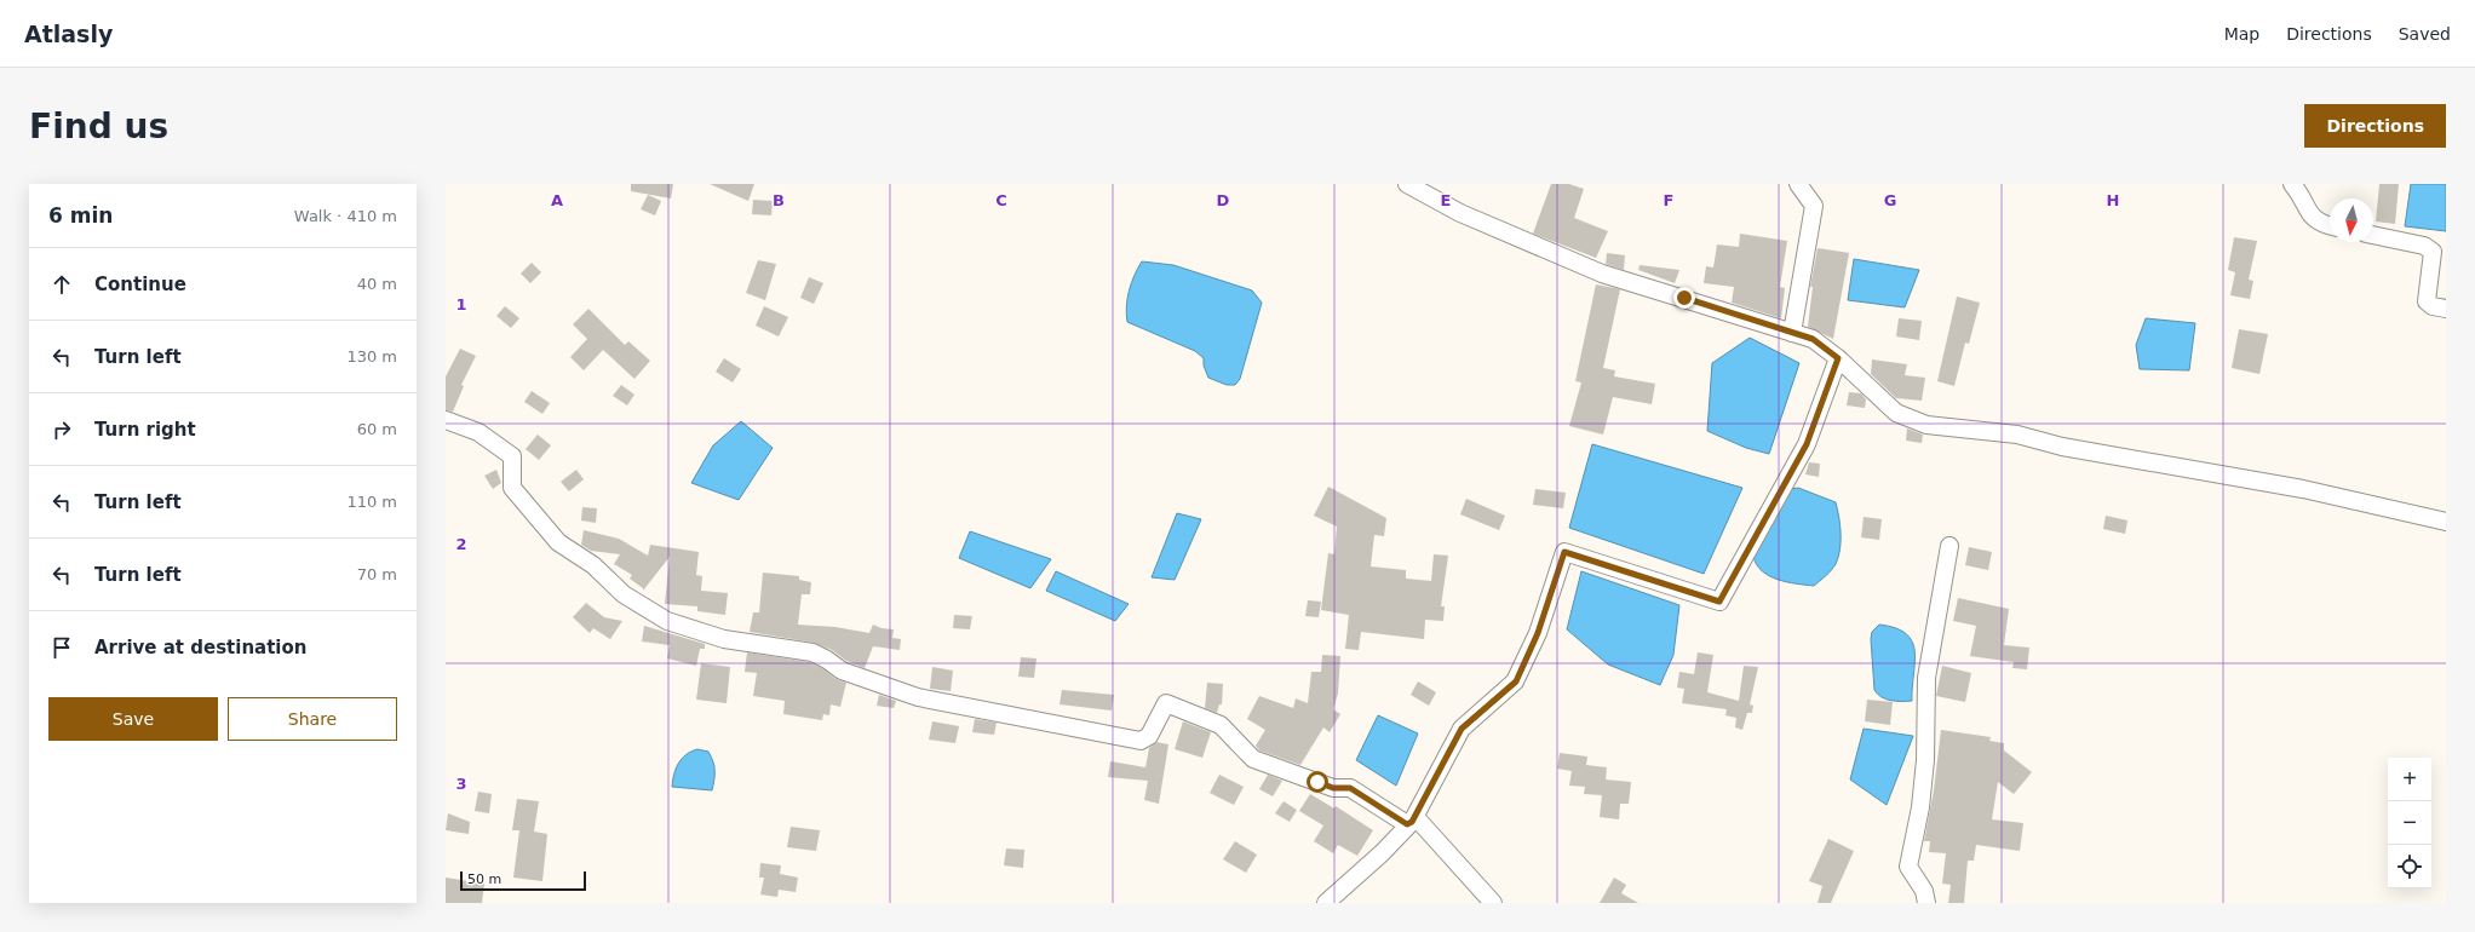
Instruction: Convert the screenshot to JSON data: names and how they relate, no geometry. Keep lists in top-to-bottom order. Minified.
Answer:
{"scale_bar":"50 m","north":"bottom","page":{"header":"Atlasly","nav":["Map","Directions","Saved"],"buttons":["Directions",["Save","Share"]],"title":"Find us","heading":["6 min","Walk · 410 m"],"list":[["Continue","40 m"],["Turn left","130 m"],["Turn right","60 m"],["Turn left","110 m"],["Turn left","70 m"],"Arrive at destination"],"map_buttons":["+","−"],"scale":"50 m"},"grid":{"columns":["A","B","C","D","E","F","G","H"],"rows":["1","2","3"]}}
